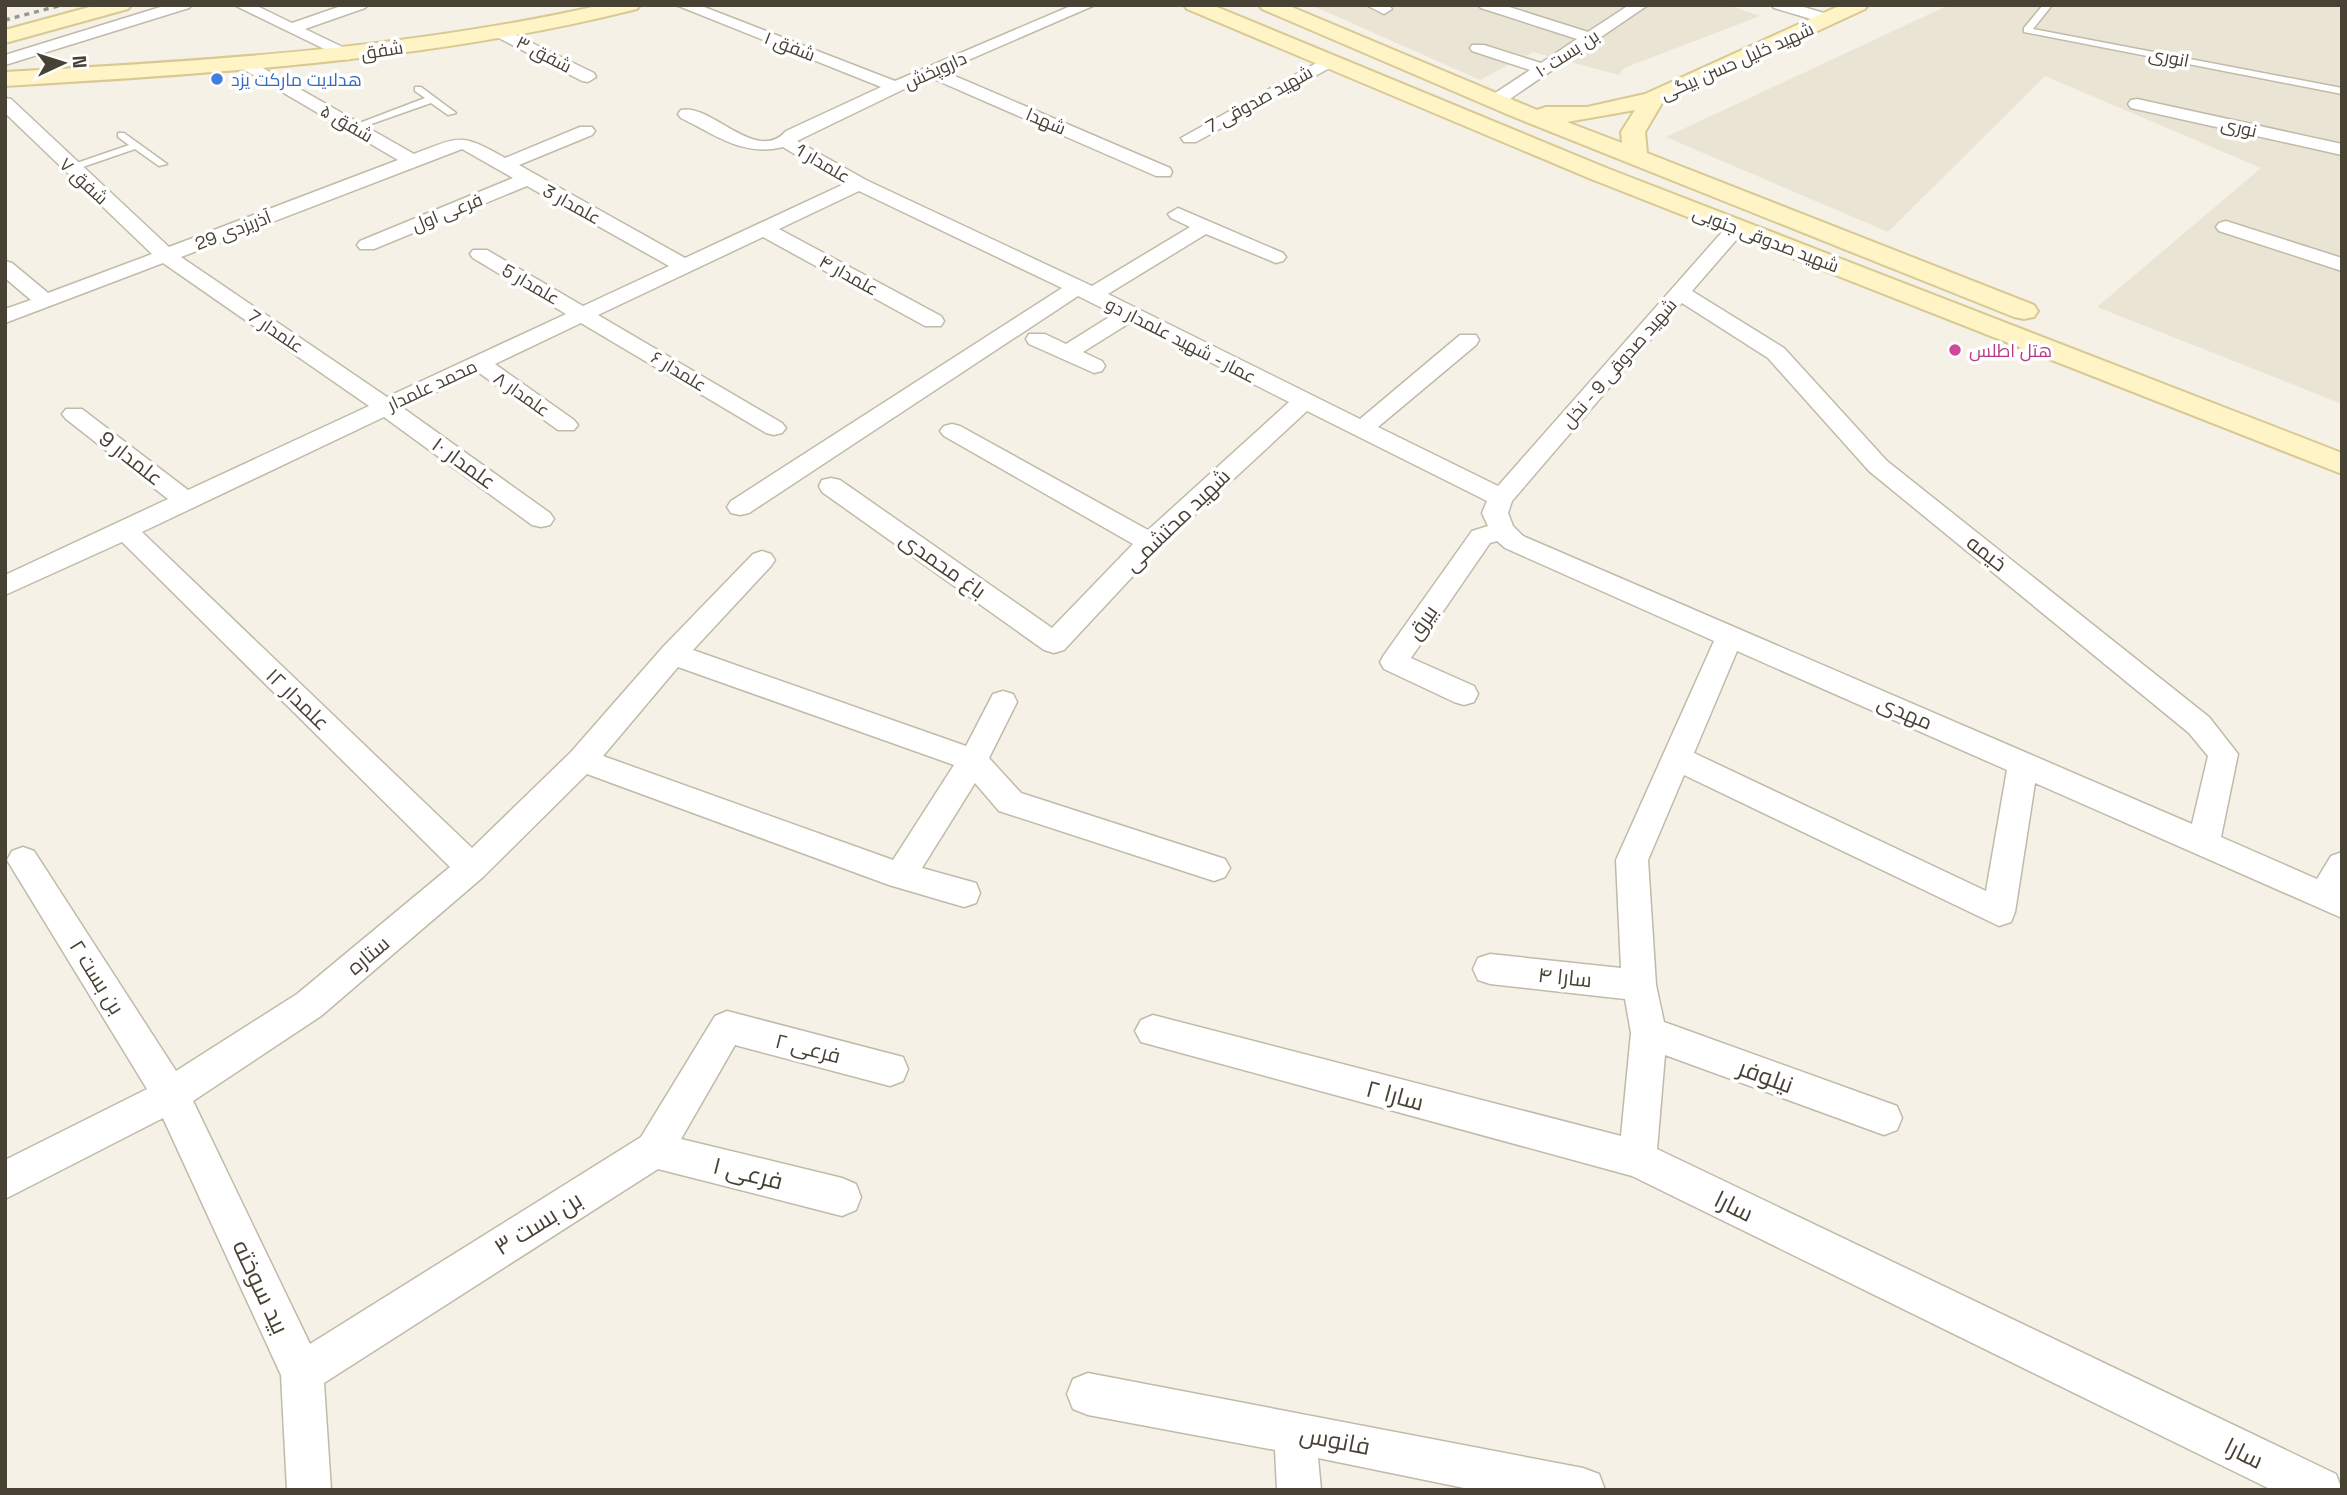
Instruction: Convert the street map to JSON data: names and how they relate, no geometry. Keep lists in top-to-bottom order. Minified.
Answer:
{"streets":{"main road":["شفق","شهید خلیل حسن بیگی","شهید صدوقی جنوبی"],"street":["شفق ۱","بن بست ۱۰","شفق ۳","داروپخش","شهید صدوقی 7","شهدا","شفق ۵","نوری","علمدار 1","شفق ۷","علمدار 3","فرعی اول","آذریزدی 29","علمدار ۴","علمدار 5","علمدار 7","عمار - شهید علمدار دو","شهید صدوقی 9 - نخل","علمدار ۶","محمد علمدار","علمدار ۸","علمدار 9","علمدار ۱۰","شهید محتشمی","خیمه","باغ محمدی","بیرق","علمدار ۱۲","مهدی","ستاره","بن بست ۲","سارا ۴","فرعی ۲","نیلوفر","سارا ۲","فرعی ۱","سارا","بن بست ۳","بید سوخته","فانوس"],"lane":["انوری"]},"crossings":[["شفق ۱","داروپخش"],["شفق","شفق ۳"],["شفق","شفق ۵"],["بن بست ۱۰","شهید خلیل حسن بیگی"],["بن بست ۱۰","شهید صدوقی جنوبی"],["شهید خلیل حسن بیگی","شهید صدوقی جنوبی"],["داروپخش","شهدا"],["داروپخش","علمدار 1"],["شهید صدوقی 7","شهید صدوقی جنوبی"],["شفق ۵","آذریزدی 29"],["علمدار 1","عمار - شهید علمدار دو"],["علمدار 1","محمد علمدار"],["شفق ۷","آذریزدی 29"],["شفق ۷","علمدار 7"],["علمدار 3","فرعی اول"],["علمدار 3","آذریزدی 29"],["علمدار 3","محمد علمدار"],["آذریزدی 29","علمدار 7"],["شهید صدوقی جنوبی","شهید صدوقی 9 - نخل"],["علمدار ۴","محمد علمدار"],["علمدار 5","علمدار ۶"],["علمدار 5","محمد علمدار"],["علمدار 7","محمد علمدار"],["علمدار 7","علمدار ۱۰"],["عمار - شهید علمدار دو","شهید صدوقی 9 - نخل"],["عمار - شهید علمدار دو","محمد علمدار"],["عمار - شهید علمدار دو","شهید محتشمی"],["شهید صدوقی 9 - نخل","خیمه"],["علمدار ۶","محمد علمدار"],["محمد علمدار","علمدار ۸"],["محمد علمدار","علمدار 9"],["محمد علمدار","علمدار ۱۰"],["محمد علمدار","علمدار ۱۲"],["شهید محتشمی","باغ محمدی"],["خیمه","مهدی"],["بیرق","مهدی"],["علمدار ۱۲","ستاره"],["ستاره","بن بست ۲"],["ستاره","بید سوخته"],["بن بست ۲","بید سوخته"],["فرعی ۲","بن بست ۳"],["سارا ۲","سارا"],["فرعی ۱","بن بست ۳"],["بن بست ۳","بید سوخته"]],"places":["هدلایت مارکت یزد","هتل اطلس"],"north":"right"}
